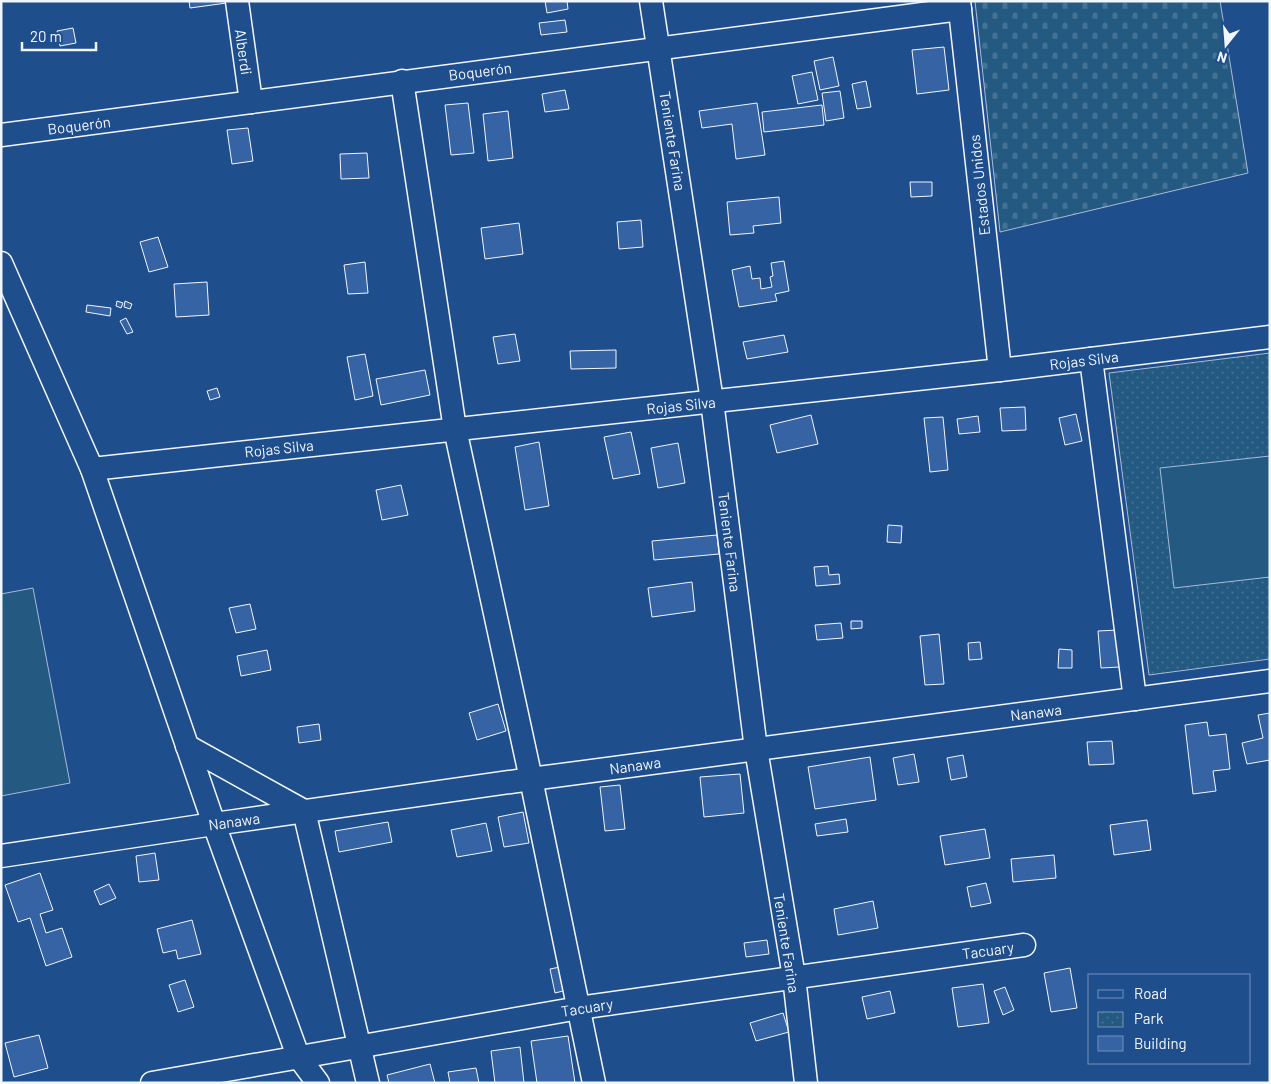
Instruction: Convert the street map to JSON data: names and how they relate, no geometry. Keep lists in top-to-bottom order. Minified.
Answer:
{"streets":{"street":["Alberdi","Boquerón","Teniente Farina","Estados Unidos","Rojas Silva","Nanawa","Tacuary"]},"crossings":[["Alberdi","Boquerón"],["Boquerón","Teniente Farina"],["Boquerón","Estados Unidos"],["Teniente Farina","Rojas Silva"],["Teniente Farina","Nanawa"],["Teniente Farina","Tacuary"],["Estados Unidos","Rojas Silva"]],"legend":["Road","Park","Building"],"scale_bar":"20 m","north":"bottom"}
